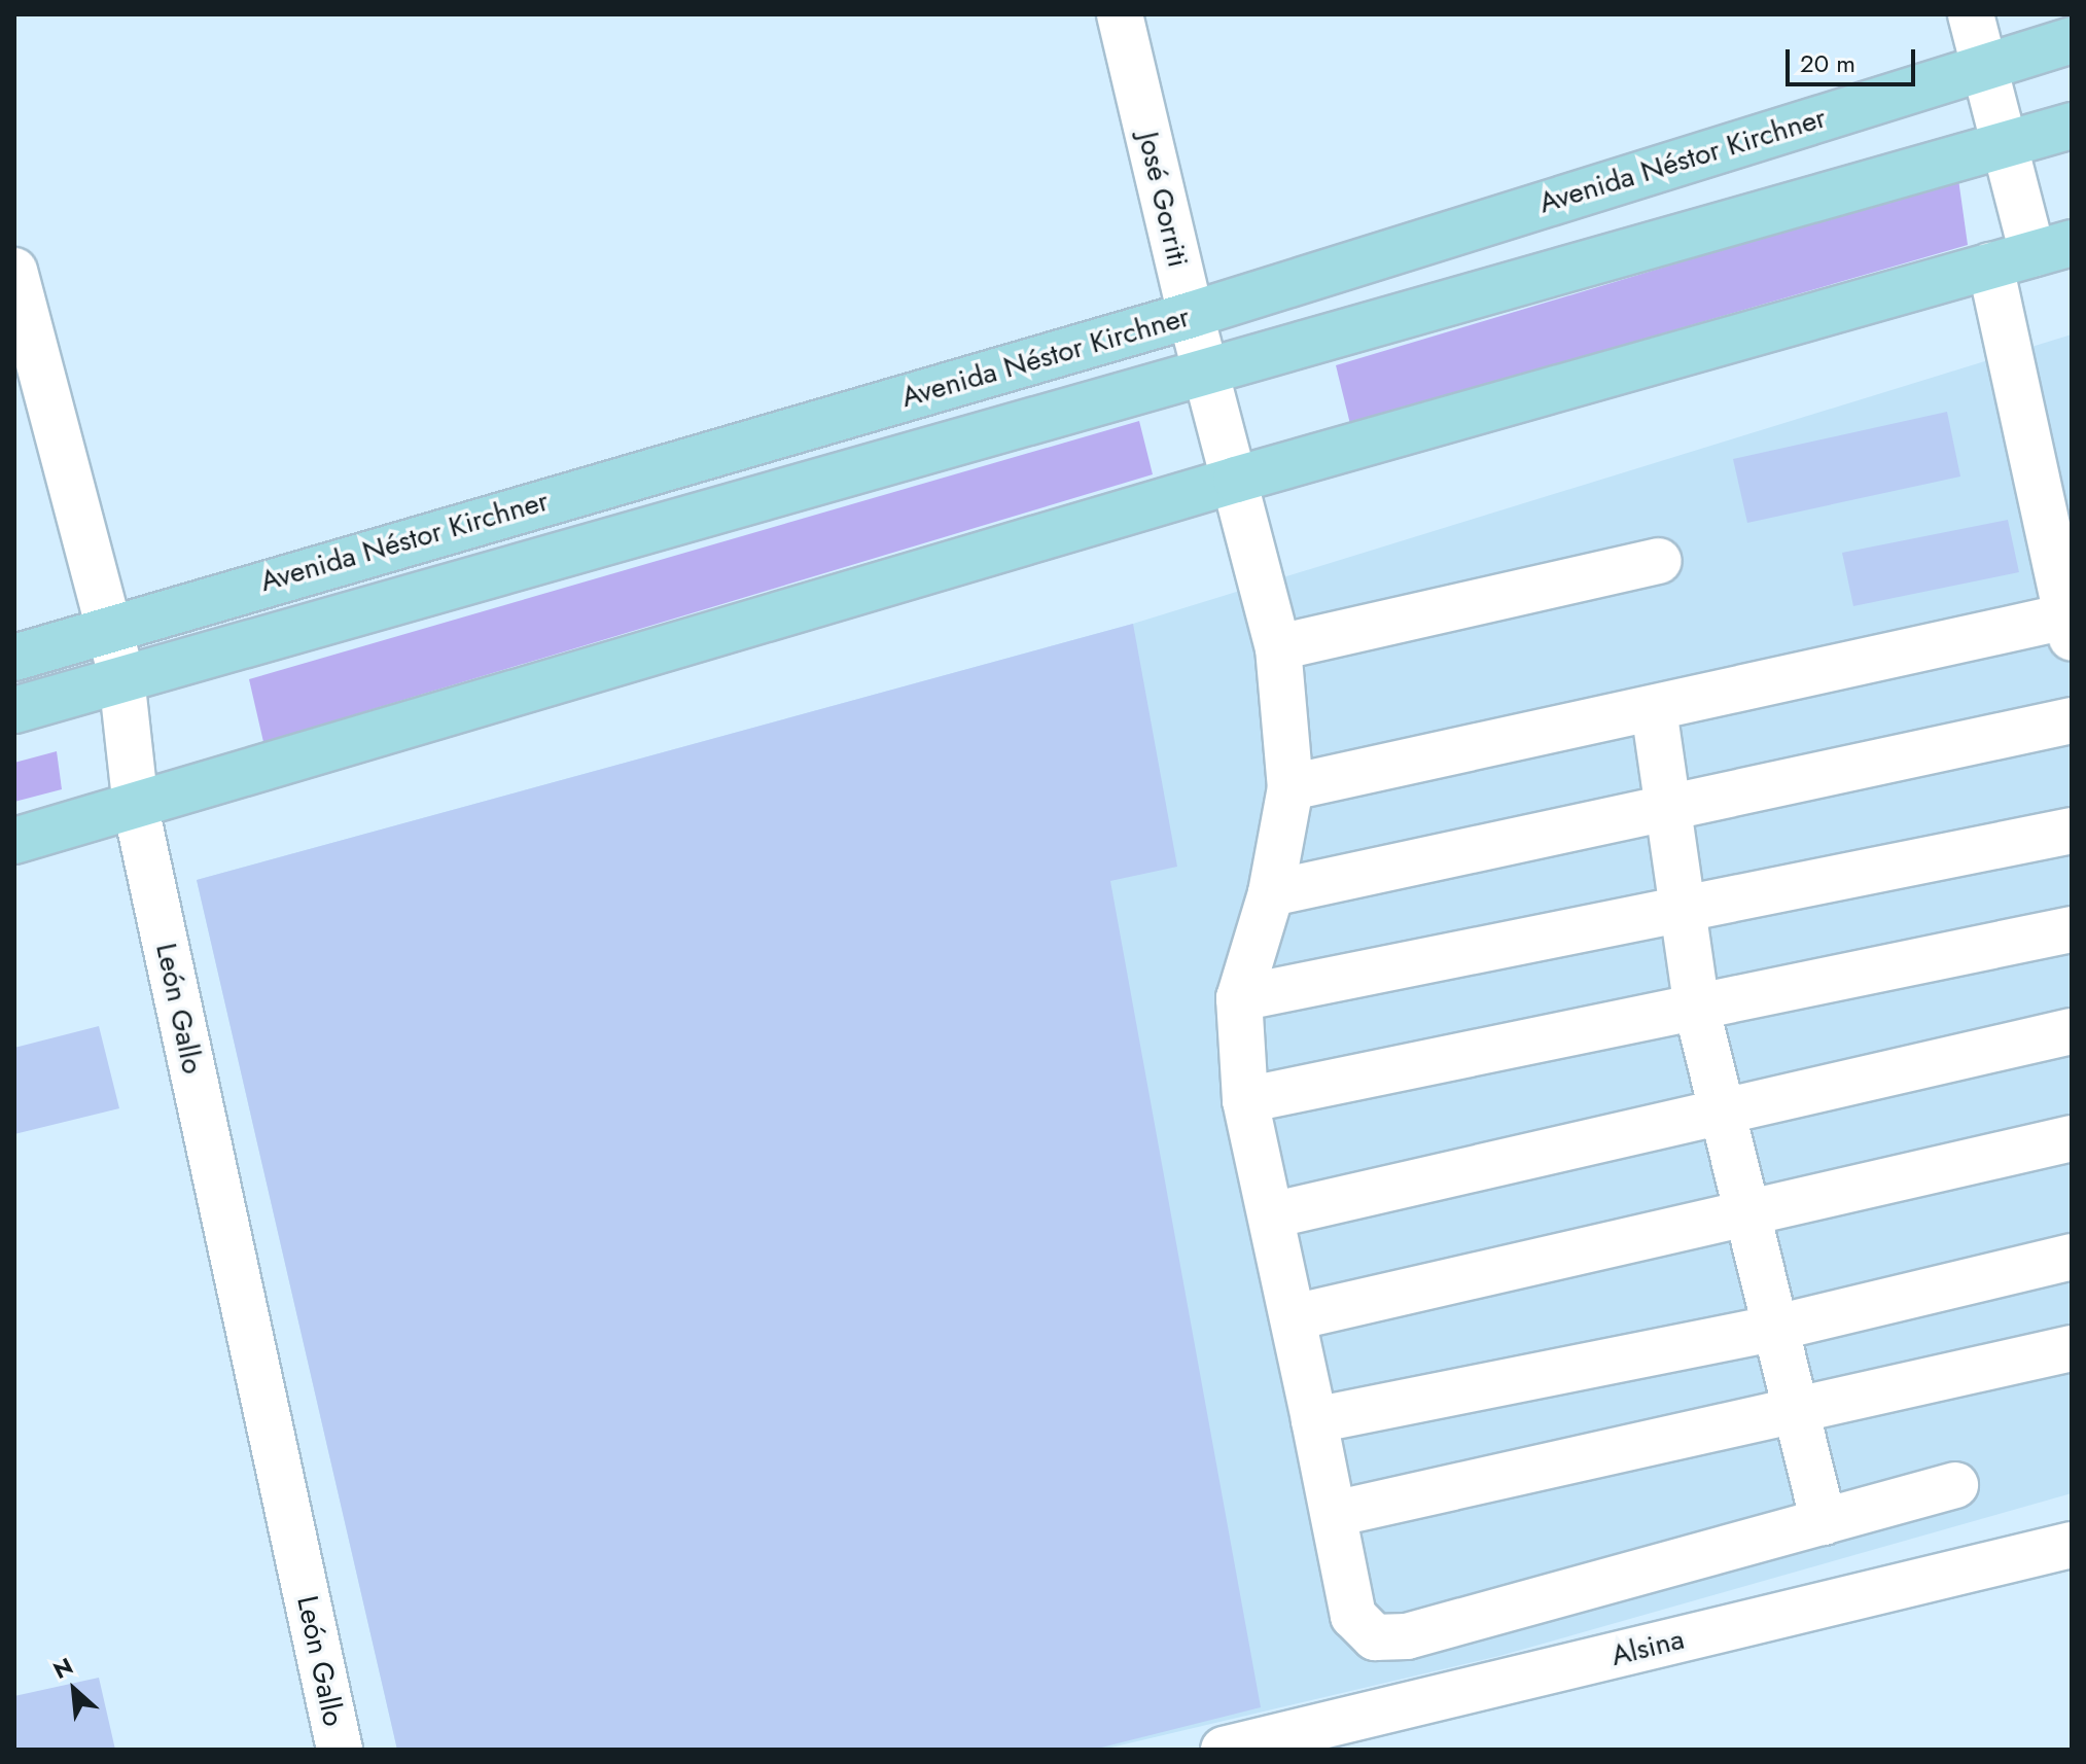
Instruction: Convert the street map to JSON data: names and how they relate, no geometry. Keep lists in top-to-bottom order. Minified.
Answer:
{"streets":{"main road":["Avenida Néstor Kirchner"],"street":["José Gorriti","León Gallo","Alsina"]},"crossings":[["Avenida Néstor Kirchner","José Gorriti"],["Avenida Néstor Kirchner","León Gallo"]],"scale_bar":"20 m","north":"top left"}
